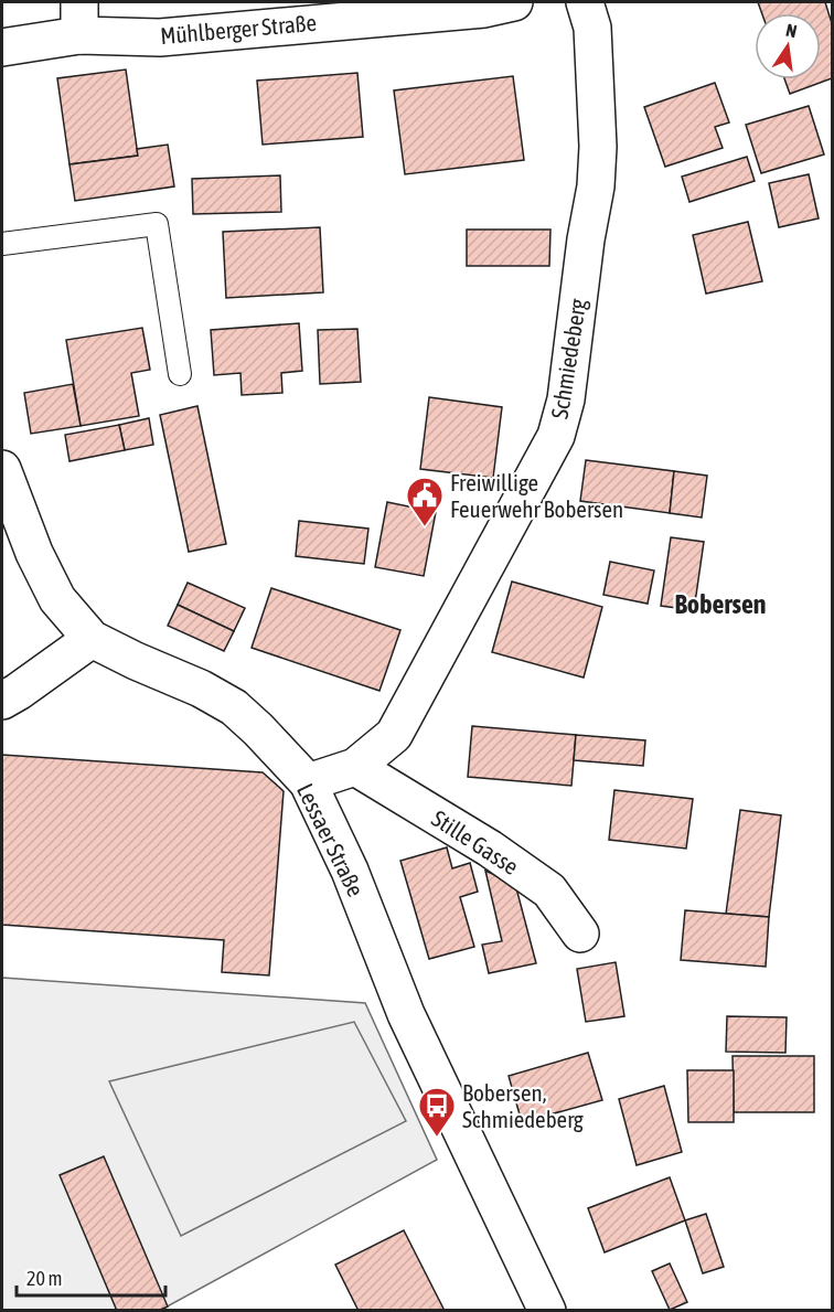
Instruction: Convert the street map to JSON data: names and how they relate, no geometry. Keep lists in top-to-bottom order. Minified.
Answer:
{"streets":{"street":["Mühlberger Straße","Schmiedeberg","Lessaer Straße","Stille Gasse"]},"crossings":[["Schmiedeberg","Lessaer Straße"],["Schmiedeberg","Stille Gasse"]],"districts":["Bobersen"],"places":{"public building":["Freiwillige Feuerwehr Bobersen"],"bus stop":["Bobersen, Schmiedeberg"]},"scale_bar":"20 m","north":"top"}
